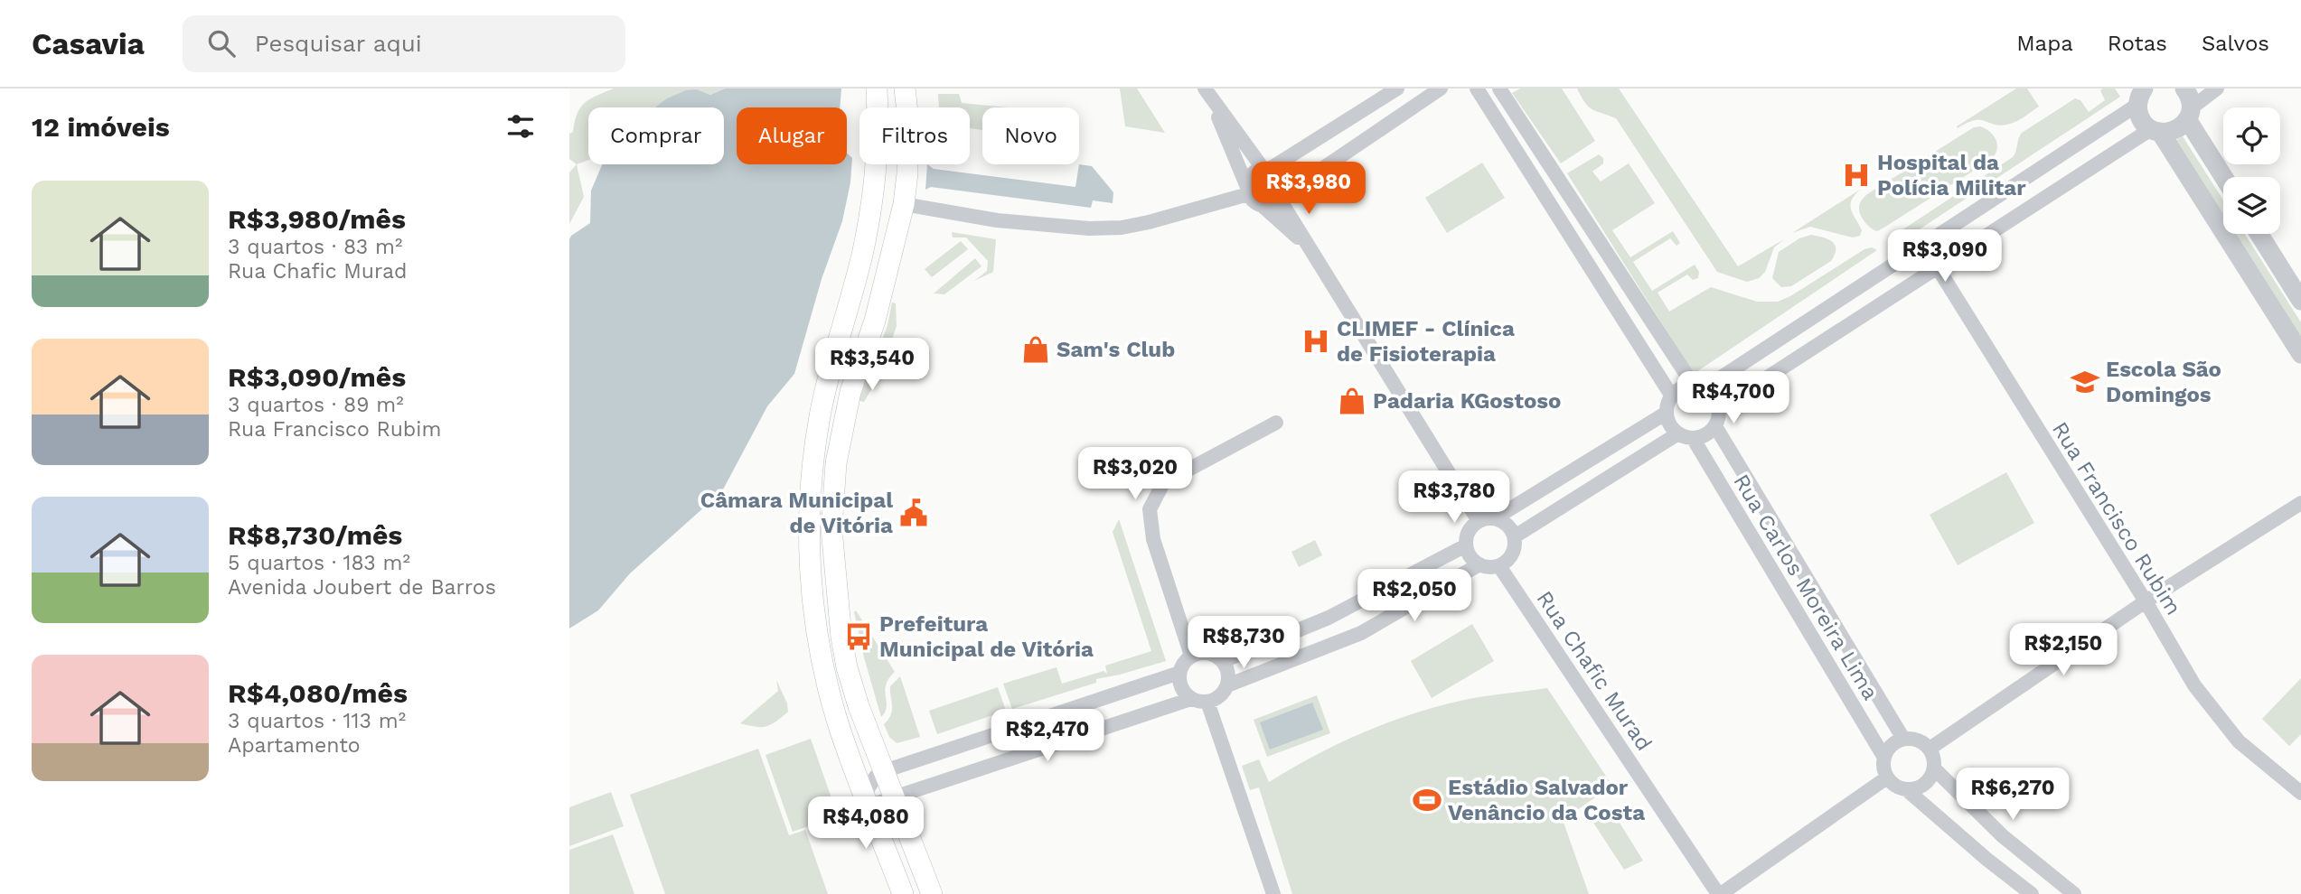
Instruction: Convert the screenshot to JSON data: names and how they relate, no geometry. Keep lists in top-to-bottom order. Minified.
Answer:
{"streets":{"street":["Rua Francisco Rubim","Rua Carlos Moreira Lima","Rua Chafic Murad"]},"places":{"hospital":["Hospital da Polícia Militar","CLIMEF - Clínica de Fisioterapia"],"shop":["Sam's Club","Padaria KGostoso"],"school or university":["Escola São Domingos"],"public building":["Câmara Municipal de Vitória"],"bus stop":["Prefeitura Municipal de Vitória"],"sports":["Estádio Salvador Venâncio da Costa"]},"page":{"header":"Casavia","search":"Pesquisar aqui","nav":["Mapa","Rotas","Salvos"],"heading":"12 imóveis","chip":["Comprar","Alugar","Filtros","Novo"],"price":["R$3,980","R$3,090","R$3,540","R$4,700","R$3,020","R$3,780","R$2,050","R$8,730","R$2,150","R$2,470","R$6,270","R$4,080"],"list":[{"name":"R$3,980/mês","note":"3 quartos · 83 m² · Rua Chafic Murad"},{"name":"R$3,090/mês","note":"3 quartos · 89 m² · Rua Francisco Rubim"},{"name":"R$8,730/mês","note":"5 quartos · 183 m² · Avenida Joubert de Barros"},{"name":"R$4,080/mês","note":"3 quartos · 113 m² · Apartamento"}]}}
